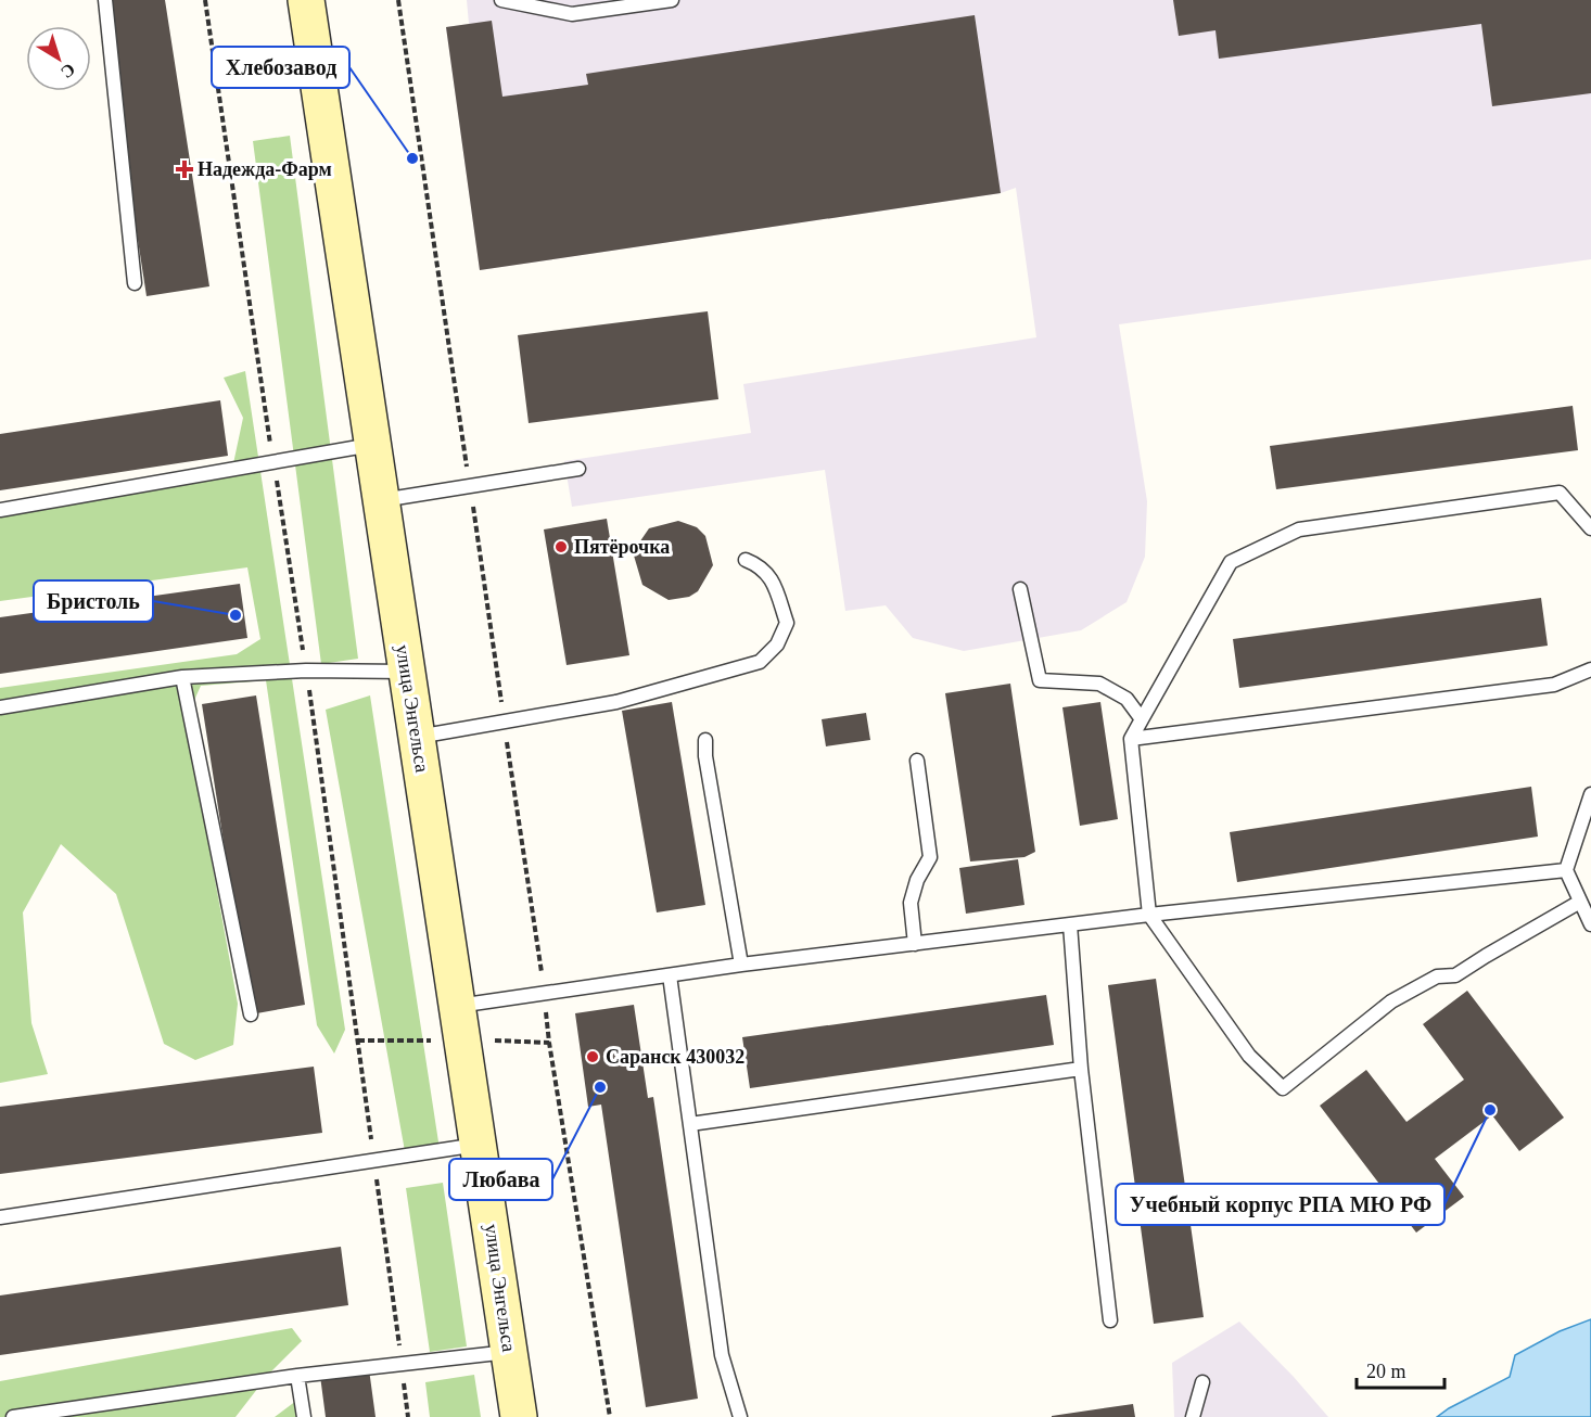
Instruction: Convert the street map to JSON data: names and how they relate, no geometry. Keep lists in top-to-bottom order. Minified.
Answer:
{"streets":{"main road":["улица Энгельса"]},"places":{"other":["Хлебозавод","Пятёрочка","Бристоль","Саранск 430032","Любава","Учебный корпус РПА МЮ РФ"],"health":["Надежда-Фарм"]},"scale_bar":"20 m","north":"bottom right"}
